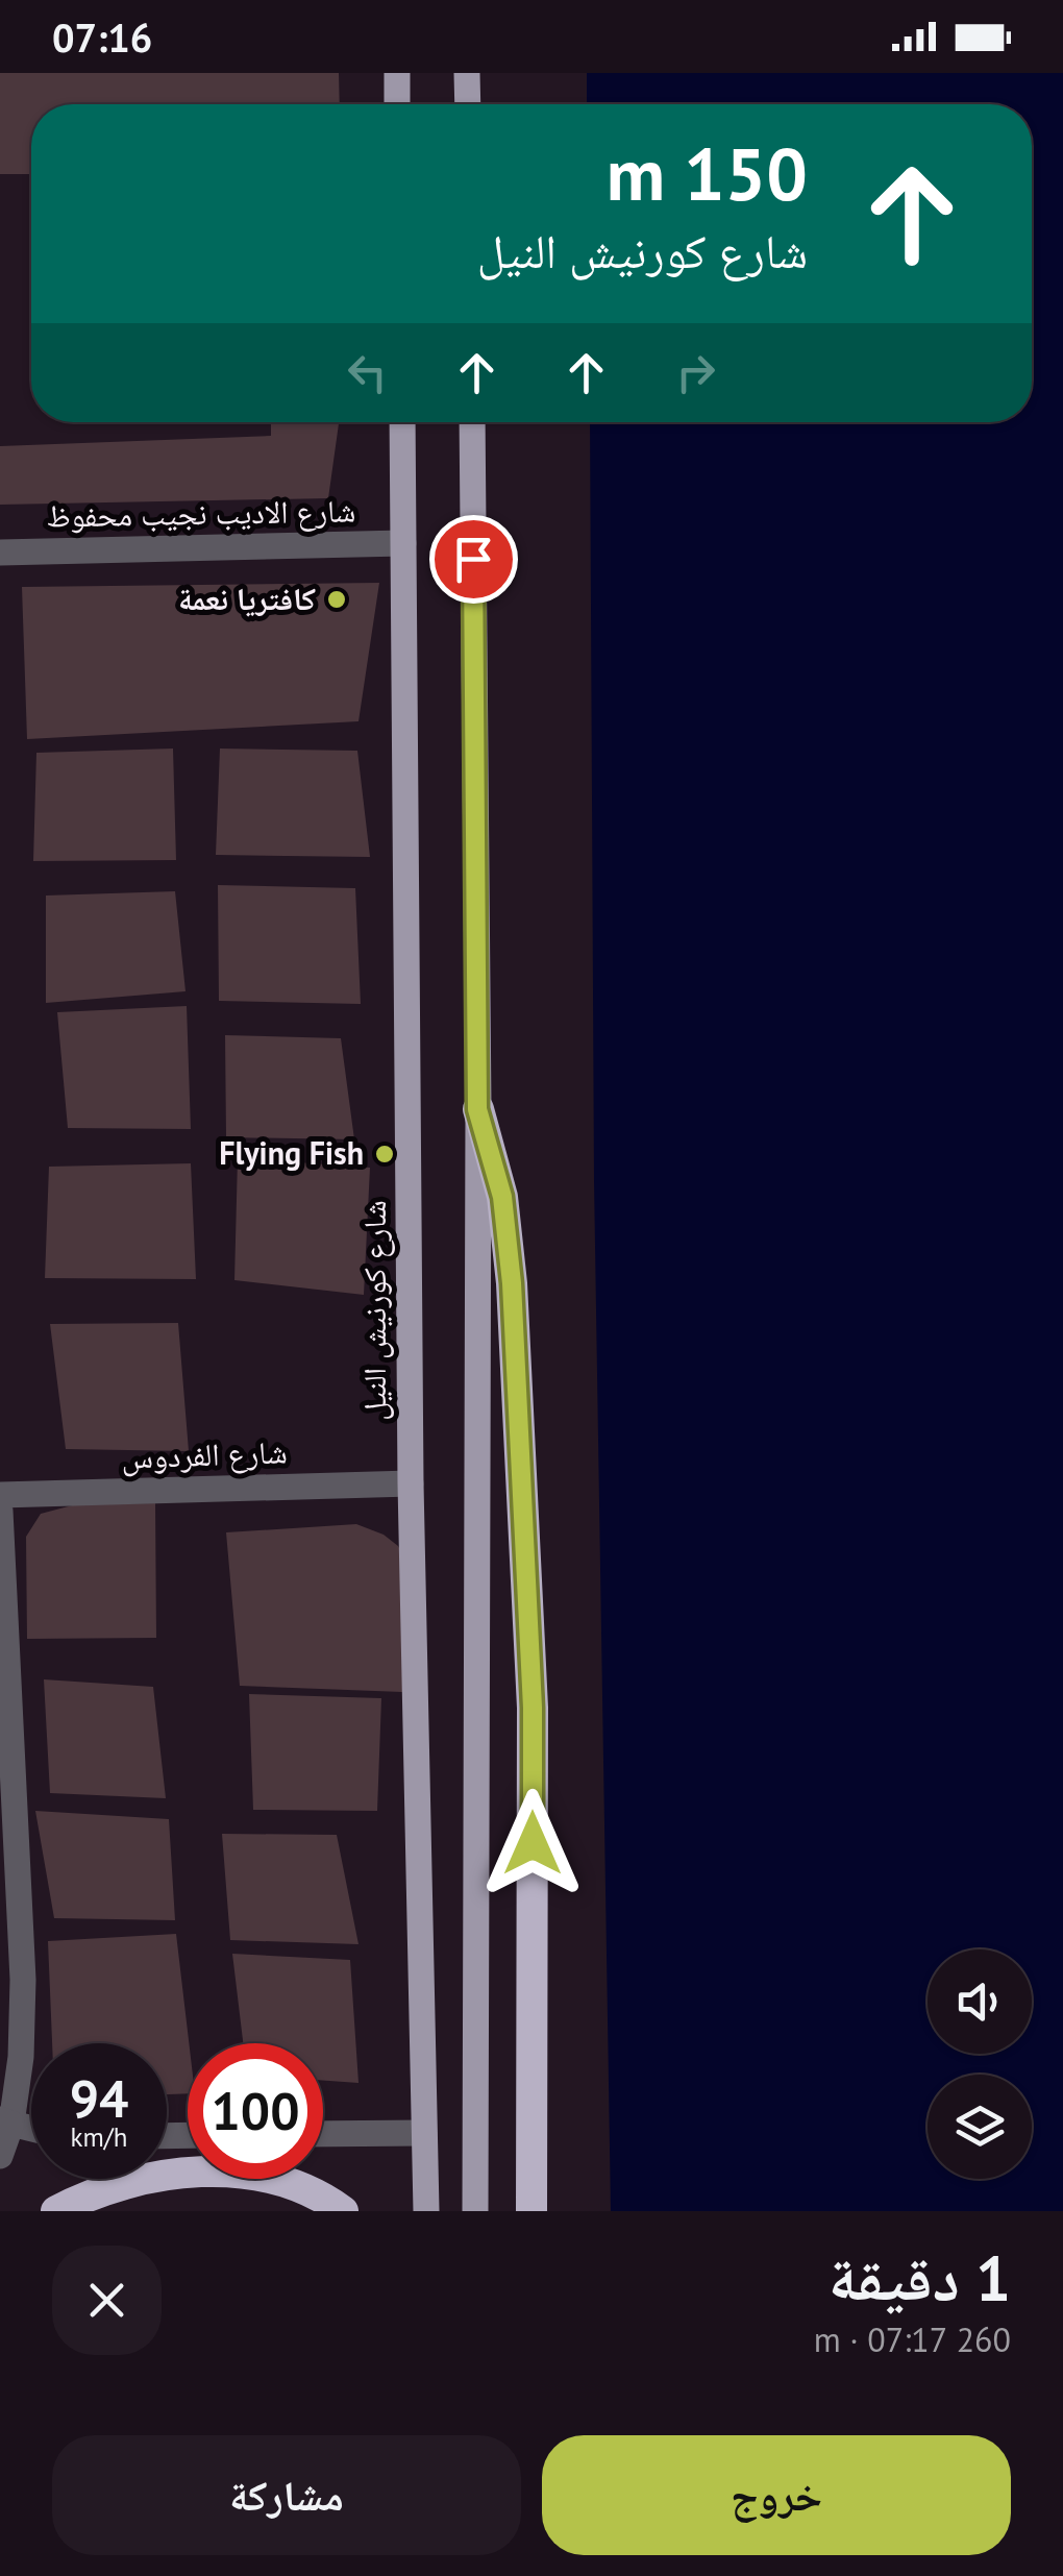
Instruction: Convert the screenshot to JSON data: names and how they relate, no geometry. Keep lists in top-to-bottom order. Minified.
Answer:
{"streets":{"main road":["شارع كورنيش النيل"],"street":["شارع الاديب نجيب محفوظ","شارع الفردوس"]},"crossings":[["شارع الاديب نجيب محفوظ","شارع كورنيش النيل"],["شارع كورنيش النيل","شارع الفردوس"]],"places":["كافتريا نعمة","Flying Fish"],"page":{"status":"07:16","turn":["150 m","شارع كورنيش النيل"],"speed":"94 km/h","limit":"100","heading":["1 دقيقة","260 m · 07:17"],"buttons":["خروج","مشاركة"]}}
